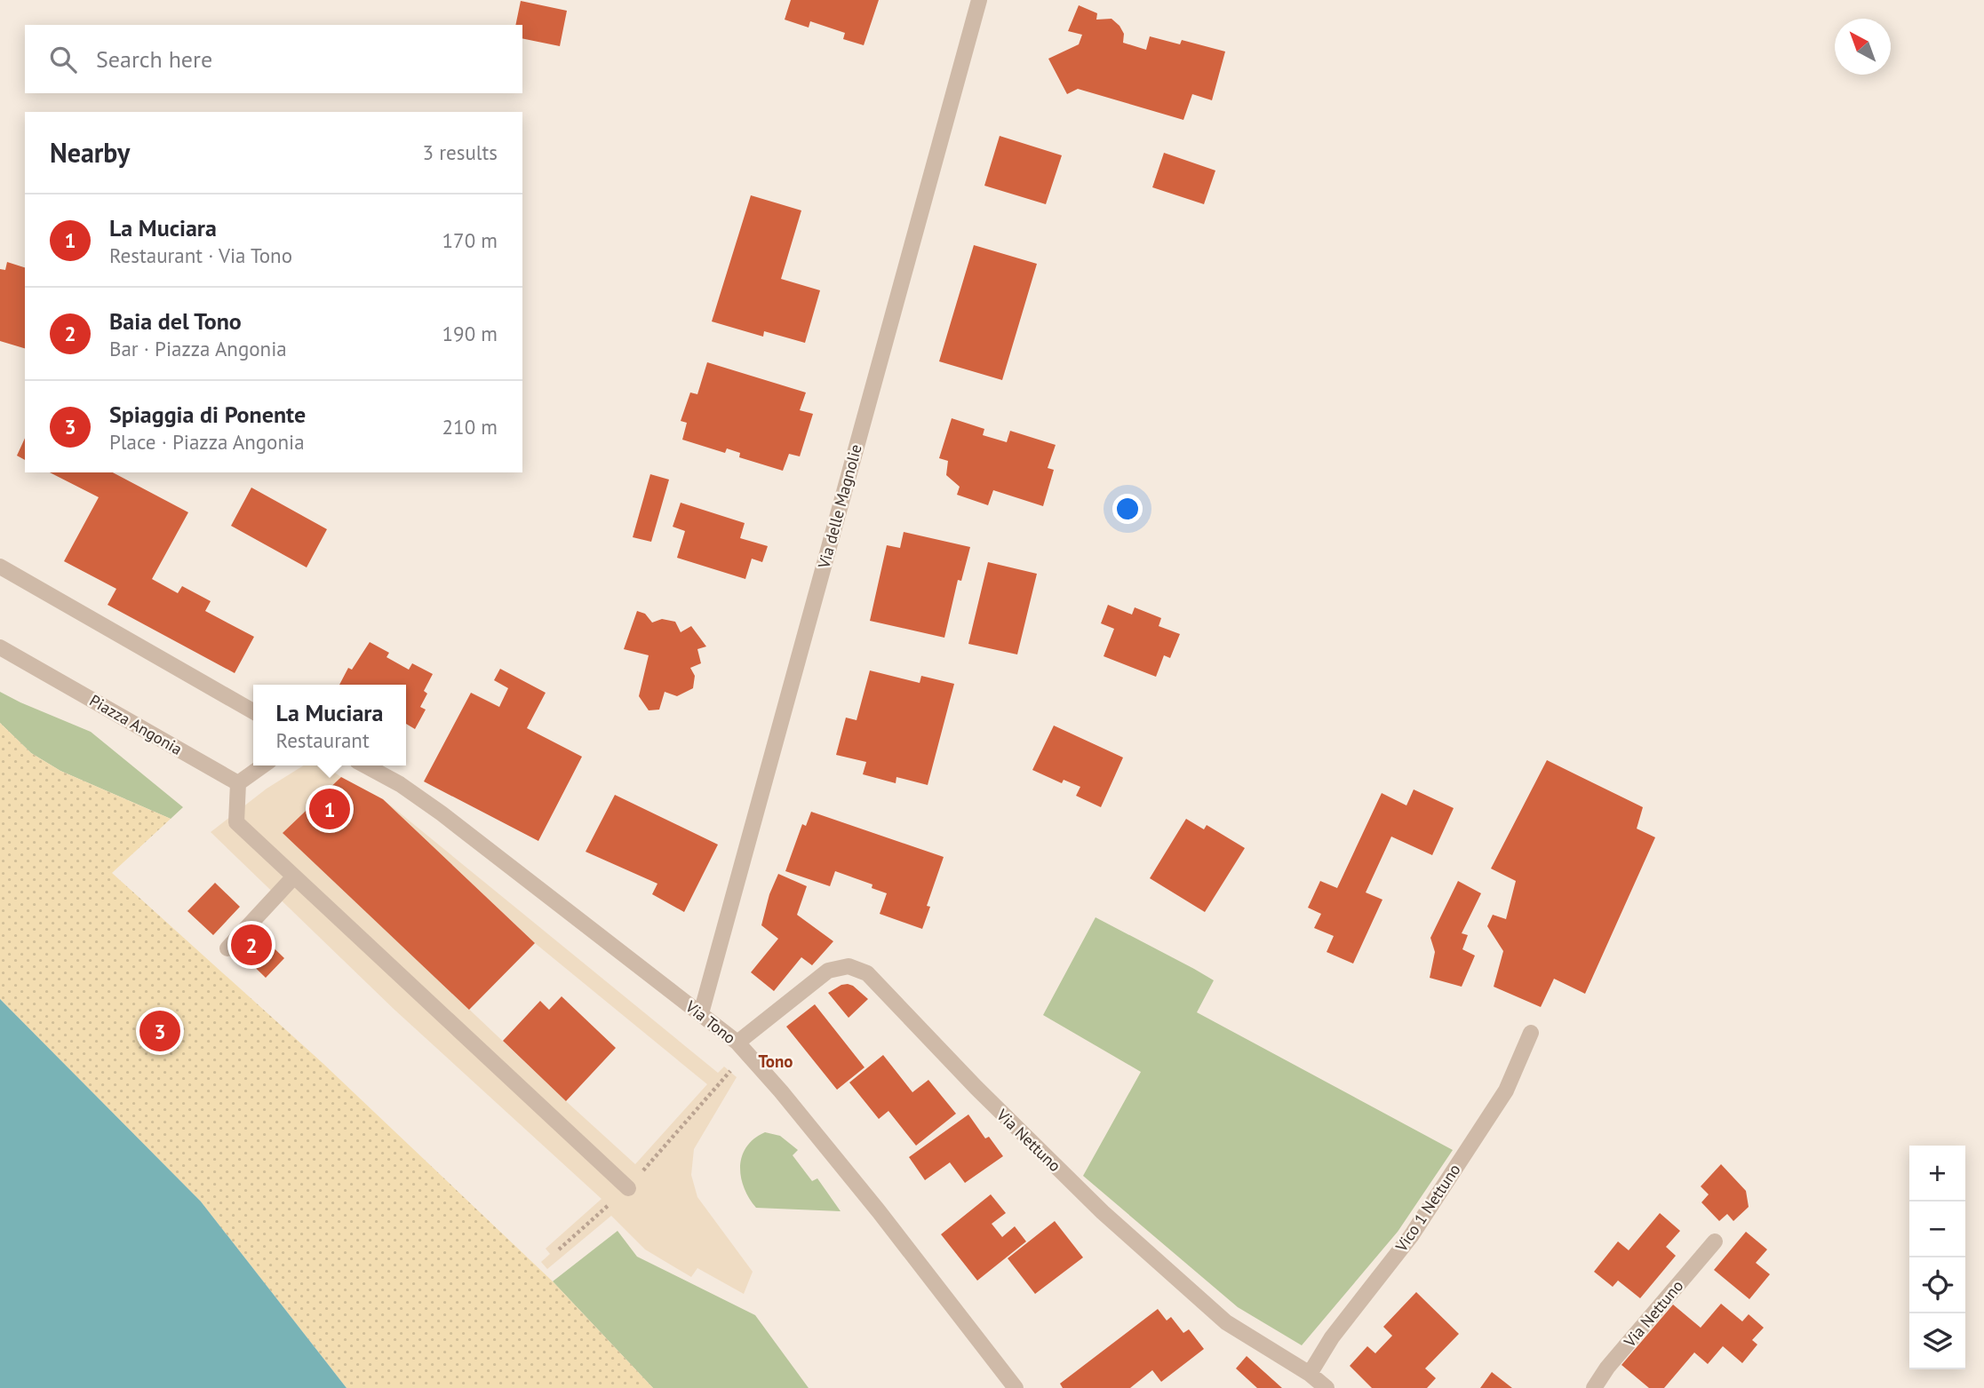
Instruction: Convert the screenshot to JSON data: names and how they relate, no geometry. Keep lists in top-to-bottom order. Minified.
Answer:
{"streets":{"street":["Via delle Magnolie","Piazza Angonia","Via Tono","Via Nettuno","Vico 1 Nettuno"]},"crossings":[["Via delle Magnolie","Via Tono"],["Via Tono","Via Nettuno"],["Via Nettuno","Vico 1 Nettuno"]],"districts":["Tono"],"north":"top left","page":{"search":"Search here","heading":["Nearby","3 results"],"list":[{"mark":"1","name":"La Muciara","note":"Restaurant · Via Tono","value":"170 m"},{"mark":"2","name":"Baia del Tono","note":"Bar · Piazza Angonia","value":"190 m"},{"mark":"3","name":"Spiaggia di Ponente","note":"Place · Piazza Angonia","value":"210 m"}],"popup":["La Muciara","Restaurant"],"pins":["1","2","3"],"map_buttons":["+","−"]}}
